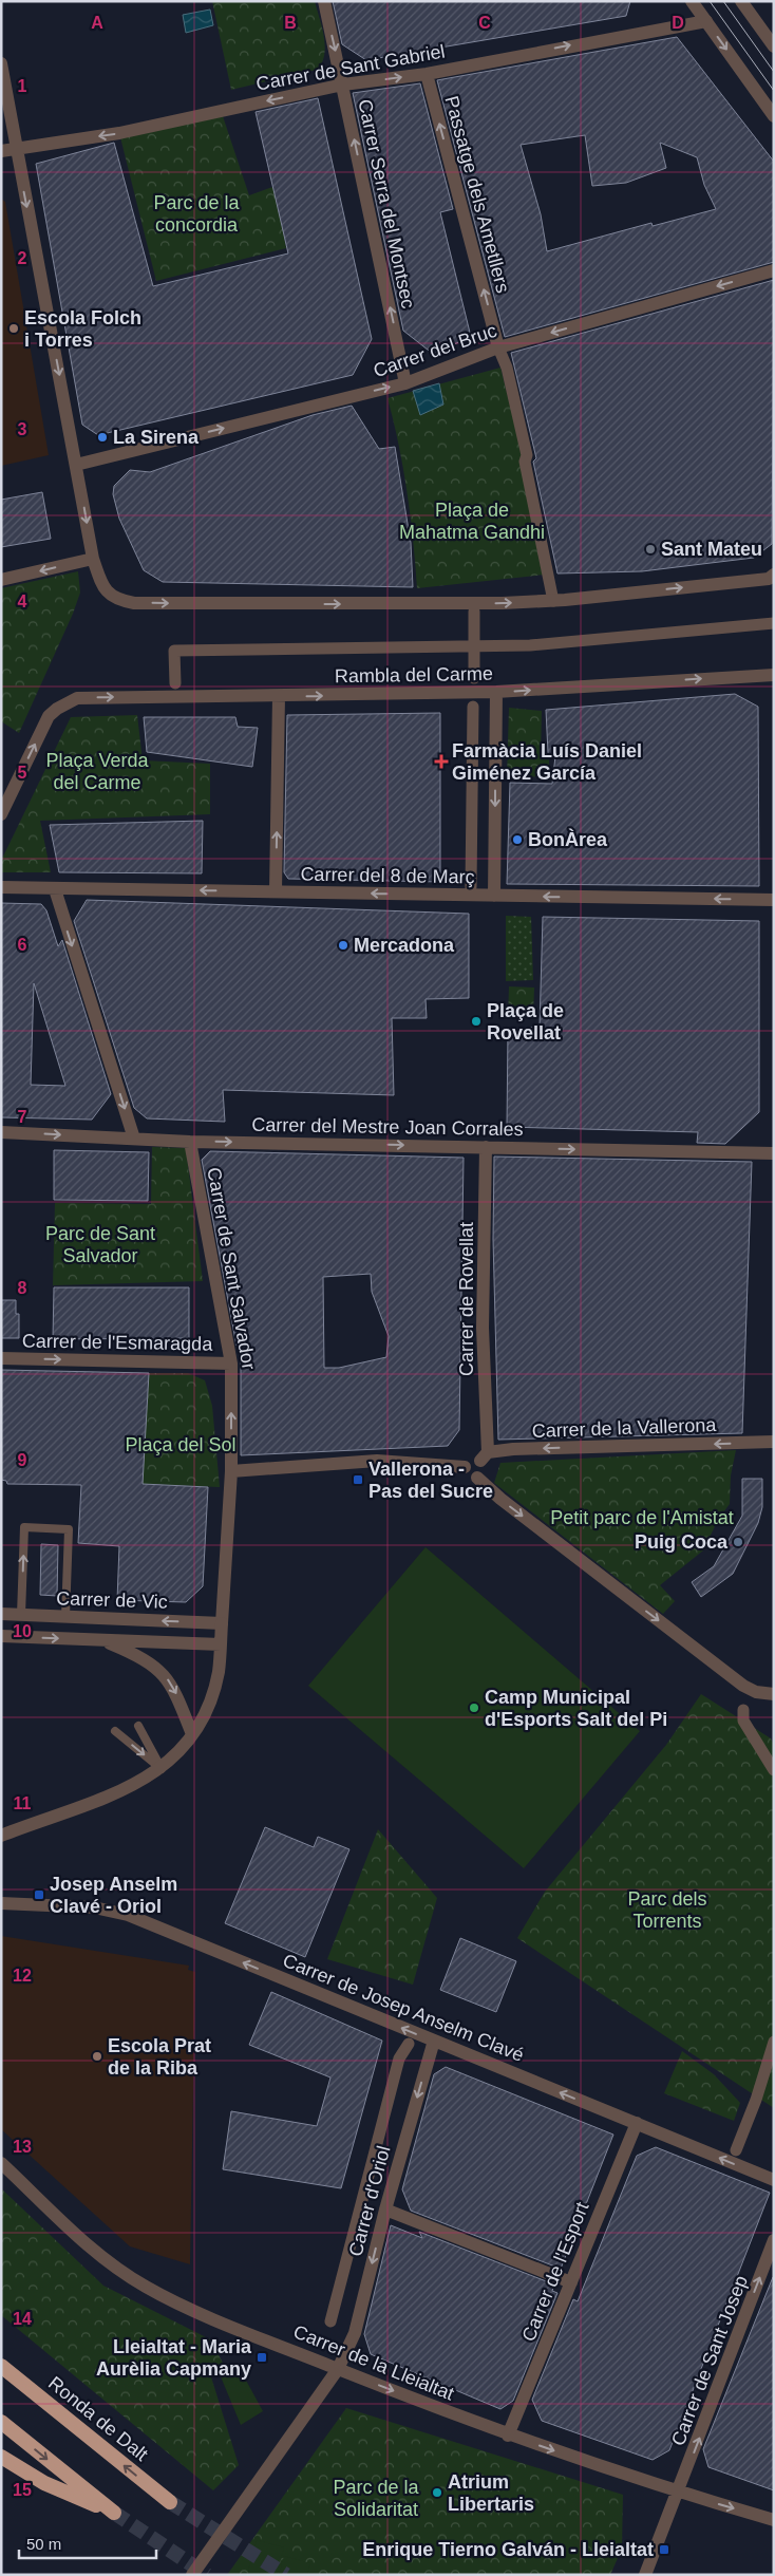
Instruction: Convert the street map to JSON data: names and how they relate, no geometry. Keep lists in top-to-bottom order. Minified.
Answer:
{"streets":{"highway":["Ronda de Dalt"],"street":["Carrer de Sant Gabriel","Passatge dels Ametllers","Carrer Serra del Montsec","Carrer del Bruc","Rambla del Carme","Carrer del 8 de Març","Carrer del Mestre Joan Corrales","Carrer de Sant Salvador","Carrer de Rovellat","Carrer de l'Esmaragda","Carrer de la Vallerona","Carrer de Vic","Carrer de Josep Anselm Clavé","Carrer d'Oriol","Carrer de l'Esport","Carrer de Sant Josep","Carrer de la Lleialtat"]},"crossings":[["Carrer de Sant Gabriel","Passatge dels Ametllers"],["Carrer de Sant Gabriel","Carrer Serra del Montsec"],["Passatge dels Ametllers","Carrer del Bruc"],["Carrer Serra del Montsec","Carrer del Bruc"],["Carrer del Mestre Joan Corrales","Carrer de Sant Salvador"],["Carrer del Mestre Joan Corrales","Carrer de Rovellat"],["Carrer de Sant Salvador","Carrer de l'Esmaragda"],["Carrer de Sant Salvador","Carrer de Vic"],["Carrer de Rovellat","Carrer de la Vallerona"],["Carrer de Josep Anselm Clavé","Carrer d'Oriol"],["Carrer de Josep Anselm Clavé","Carrer de l'Esport"],["Carrer d'Oriol","Carrer de la Lleialtat"],["Carrer de l'Esport","Carrer de la Lleialtat"],["Carrer de Sant Josep","Carrer de la Lleialtat"]],"one_way":["Passatge dels Ametllers","Carrer del 8 de Març","Carrer del Mestre Joan Corrales","Carrer de l'Esmaragda","Carrer de la Vallerona","Carrer de Josep Anselm Clavé","Carrer de Sant Josep","Carrer de la Lleialtat","Ronda de Dalt"],"parks":["Parc de la concordia","Plaça de Mahatma Gandhi","Plaça Verda del Carme","Parc de Sant Salvador","Plaça del Sol","Petit parc de l'Amistat","Parc dels Torrents","Parc de la Solidaritat"],"places":{"other":["Escola Folch i Torres","La Sirena","Sant Mateu","BonÀrea","Mercadona","Plaça de Rovellat","Puig Coca","Camp Municipal d'Esports Salt del Pi","Escola Prat de la Riba","Atrium Libertaris"],"health":["Farmàcia Luís Daniel Giménez García"],"transit":["Vallerona - Pas del Sucre","Josep Anselm Clavé - Oriol","Lleialtat - Maria Aurèlia Capmany","Enrique Tierno Galván - Lleialtat"]},"scale_bar":"50 m","grid":{"columns":["A","B","C","D"],"rows":["1","2","3","4","5","6","7","8","9","10","11","12","13","14","15"]}}
